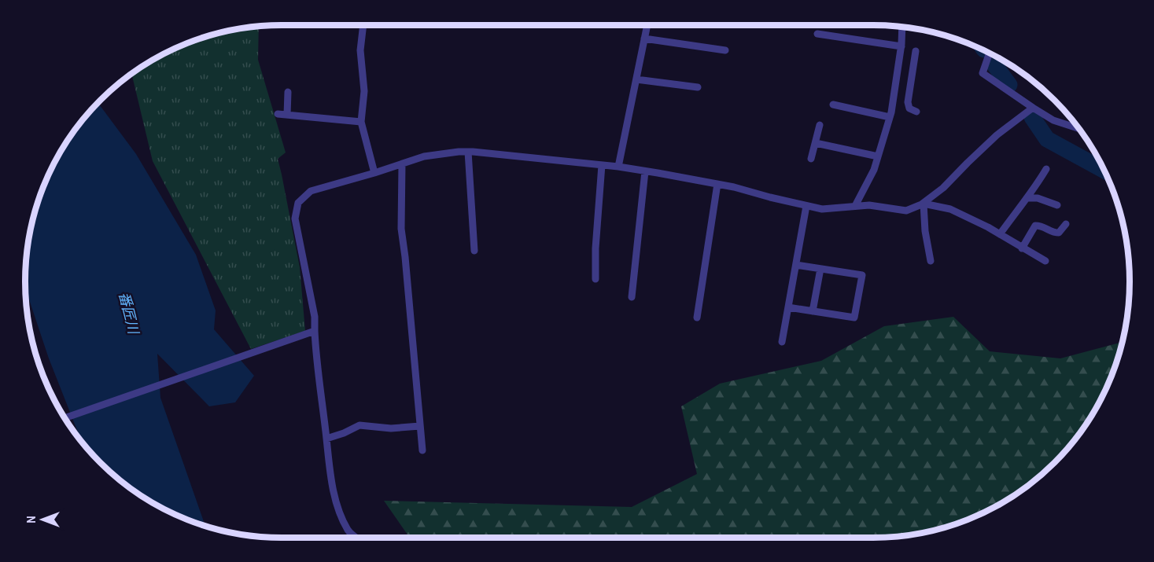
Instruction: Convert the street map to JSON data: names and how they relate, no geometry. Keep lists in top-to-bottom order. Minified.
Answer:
{"water":["番匠川"],"north":"left"}
